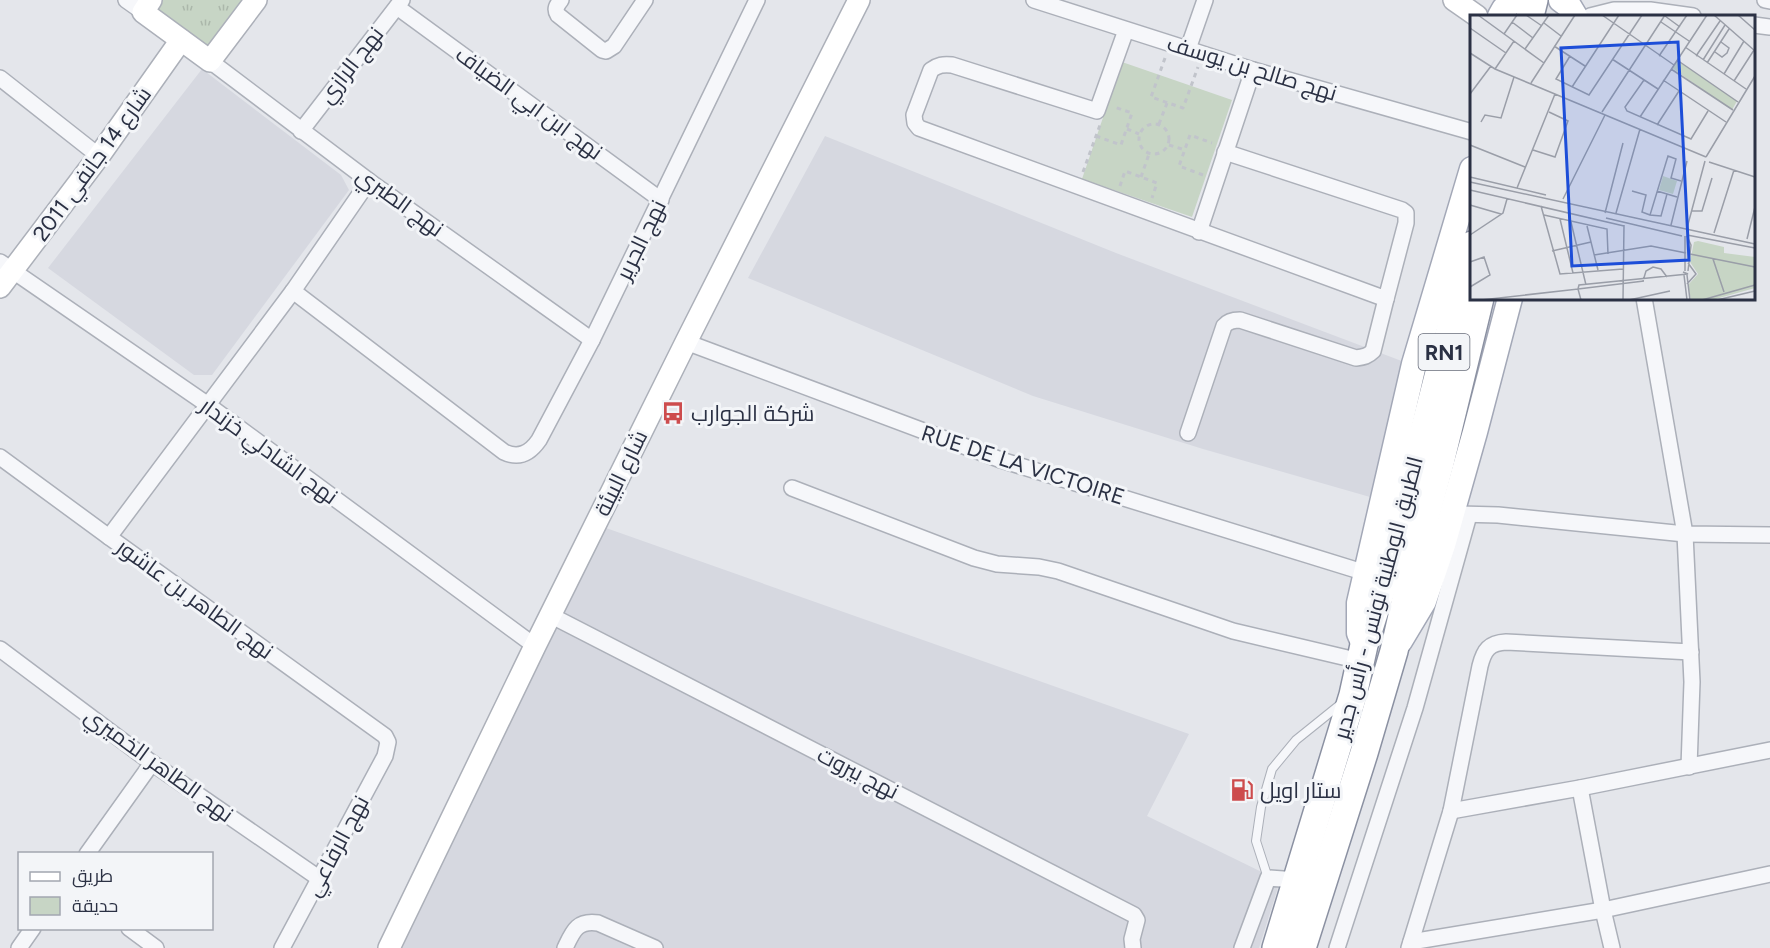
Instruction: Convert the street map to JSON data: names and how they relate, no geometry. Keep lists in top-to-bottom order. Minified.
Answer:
{"streets":{"highway":["RN1","الطريق الوطنية تونس - رأس جدير"],"main road":["شارع 14 جانفي 2011","شارع البيئة"],"street":["نهج الرازي","نهج صالح بن يوسف","نهج ابن ابي الضياف","نهج الطبري","نهج الجرير","نهج الشادلي خزندار","RUE DE LA VICTOIRE","نهج الطاهر بن عاشور","نهج الطاهر الخميري","نهج بيروت","نهج الرفاعي"]},"crossings":[["نهج الرازي","نهج ابن ابي الضياف"],["نهج الرازي","نهج الطبري"],["نهج ابن ابي الضياف","نهج الجرير"],["شارع 14 جانفي 2011","نهج الشادلي خزندار"],["نهج الطبري","نهج الجرير"],["نهج الشادلي خزندار","شارع البيئة"],["RUE DE LA VICTOIRE","شارع البيئة"],["شارع البيئة","نهج بيروت"],["نهج الطاهر بن عاشور","نهج الرفاعي"],["نهج الطاهر الخميري","نهج الرفاعي"]],"places":{"bus stop":["شركة الجوارب"],"fuel station":["ستار اويل"]},"legend":["طريق","حديقة"]}
